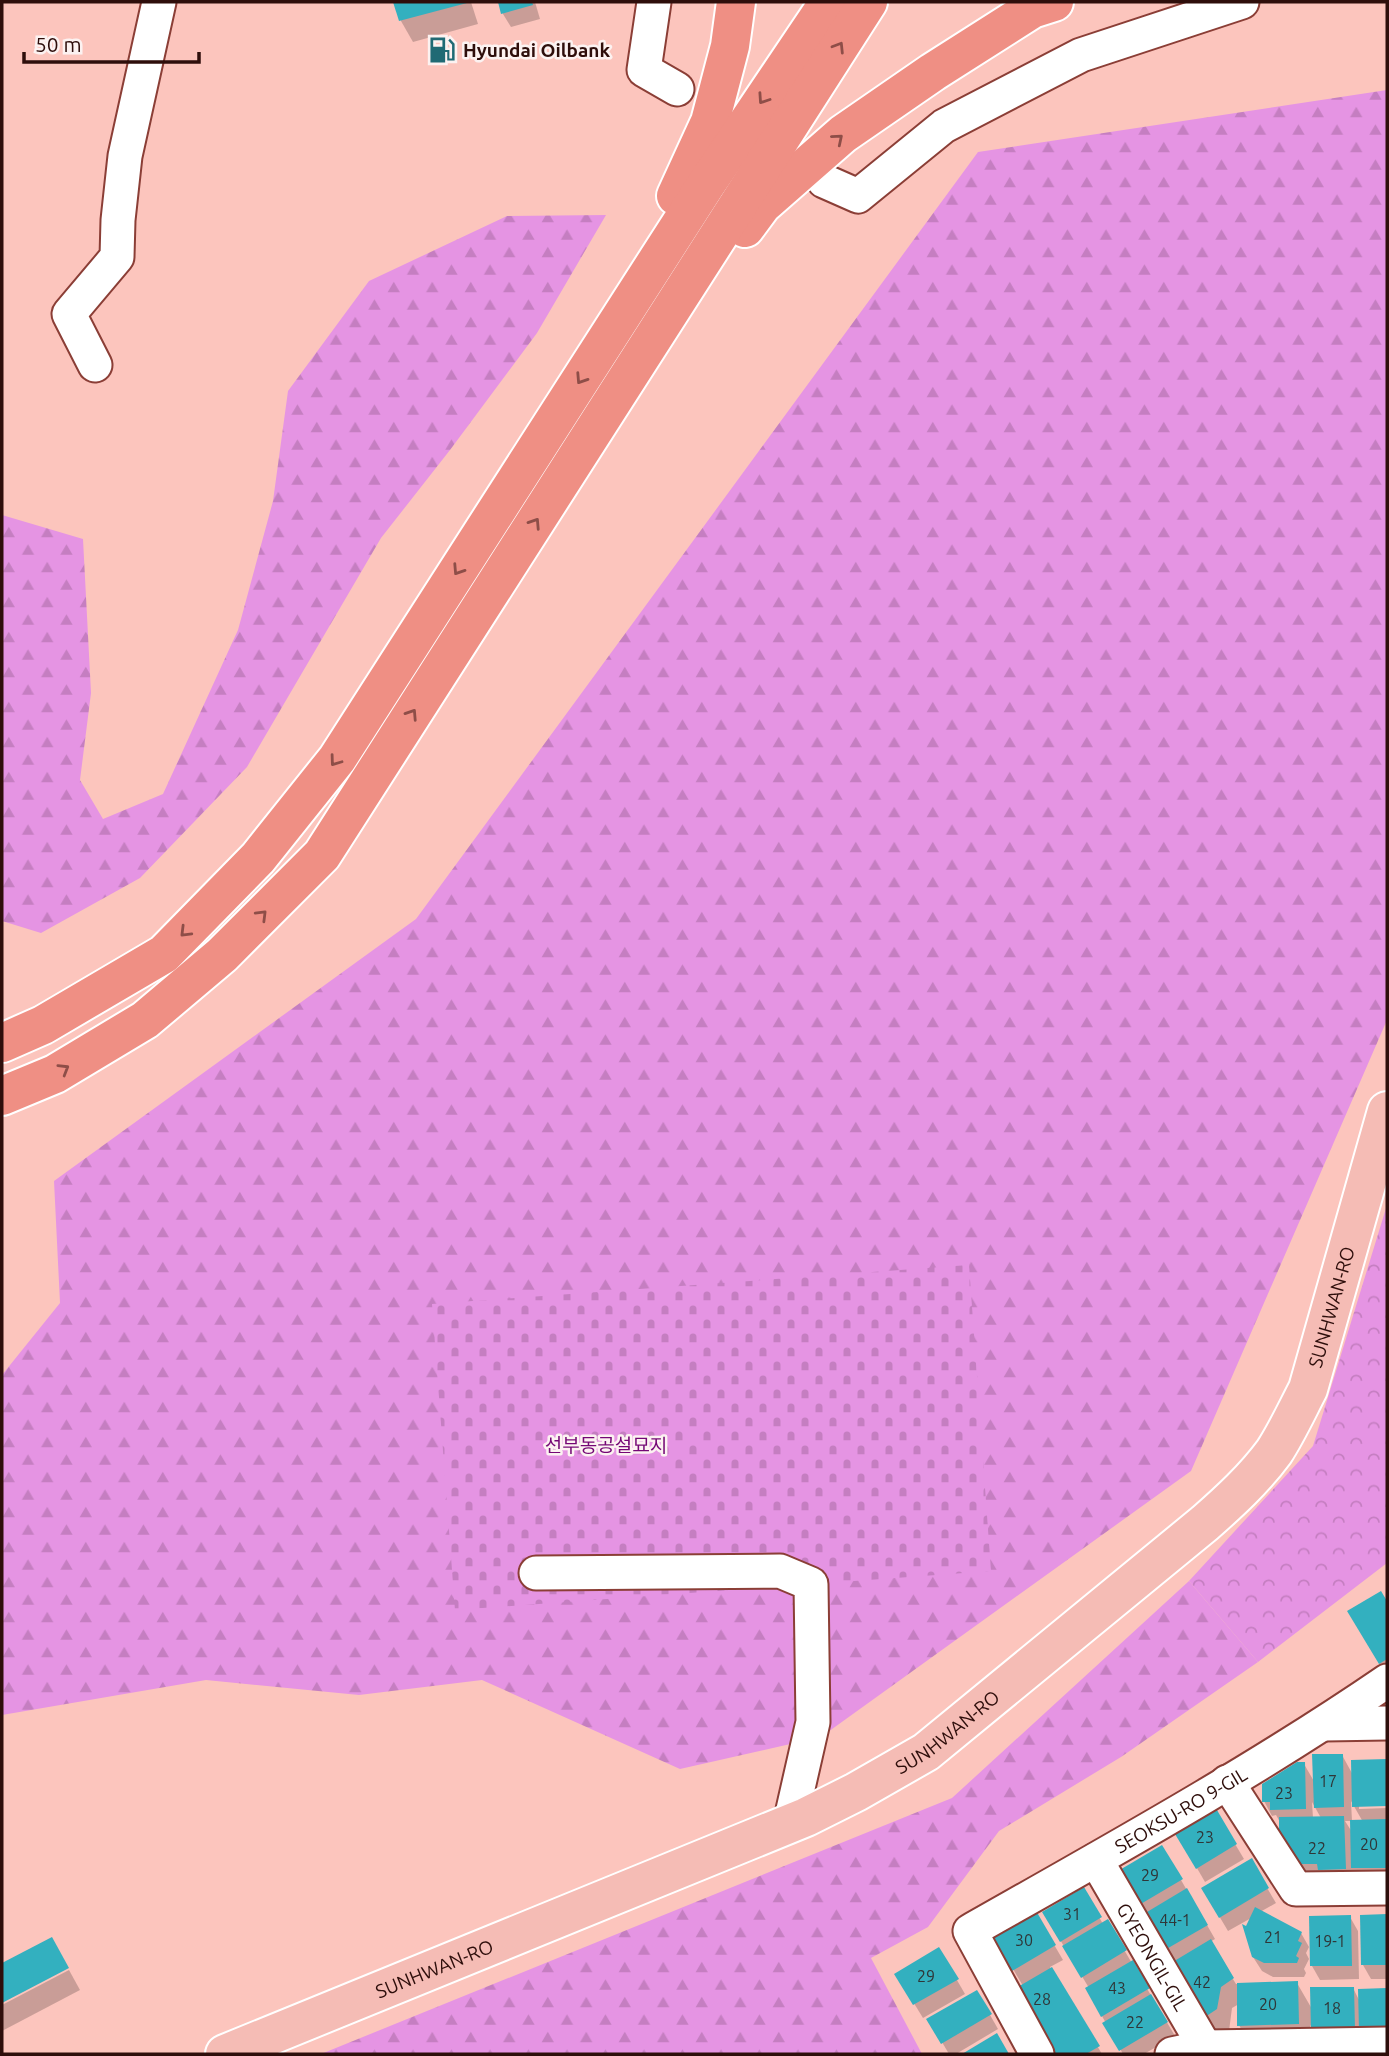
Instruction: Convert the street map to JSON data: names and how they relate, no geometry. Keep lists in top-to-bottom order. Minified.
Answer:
{"streets":{"main road":["SUNHWAN-RO"],"street":["SEOKSU-RO 9-GIL","GYEONGIL-GIL"]},"crossings":[["SEOKSU-RO 9-GIL","GYEONGIL-GIL"]],"parks":["선부동공설묘지"],"places":{"fuel station":["Hyundai Oilbank"]},"house_numbers":["17","23","23","20","22","29","31","44-1","21","30","19-1","29","42","43","28","20","18","22"],"scale_bar":"50 m"}
